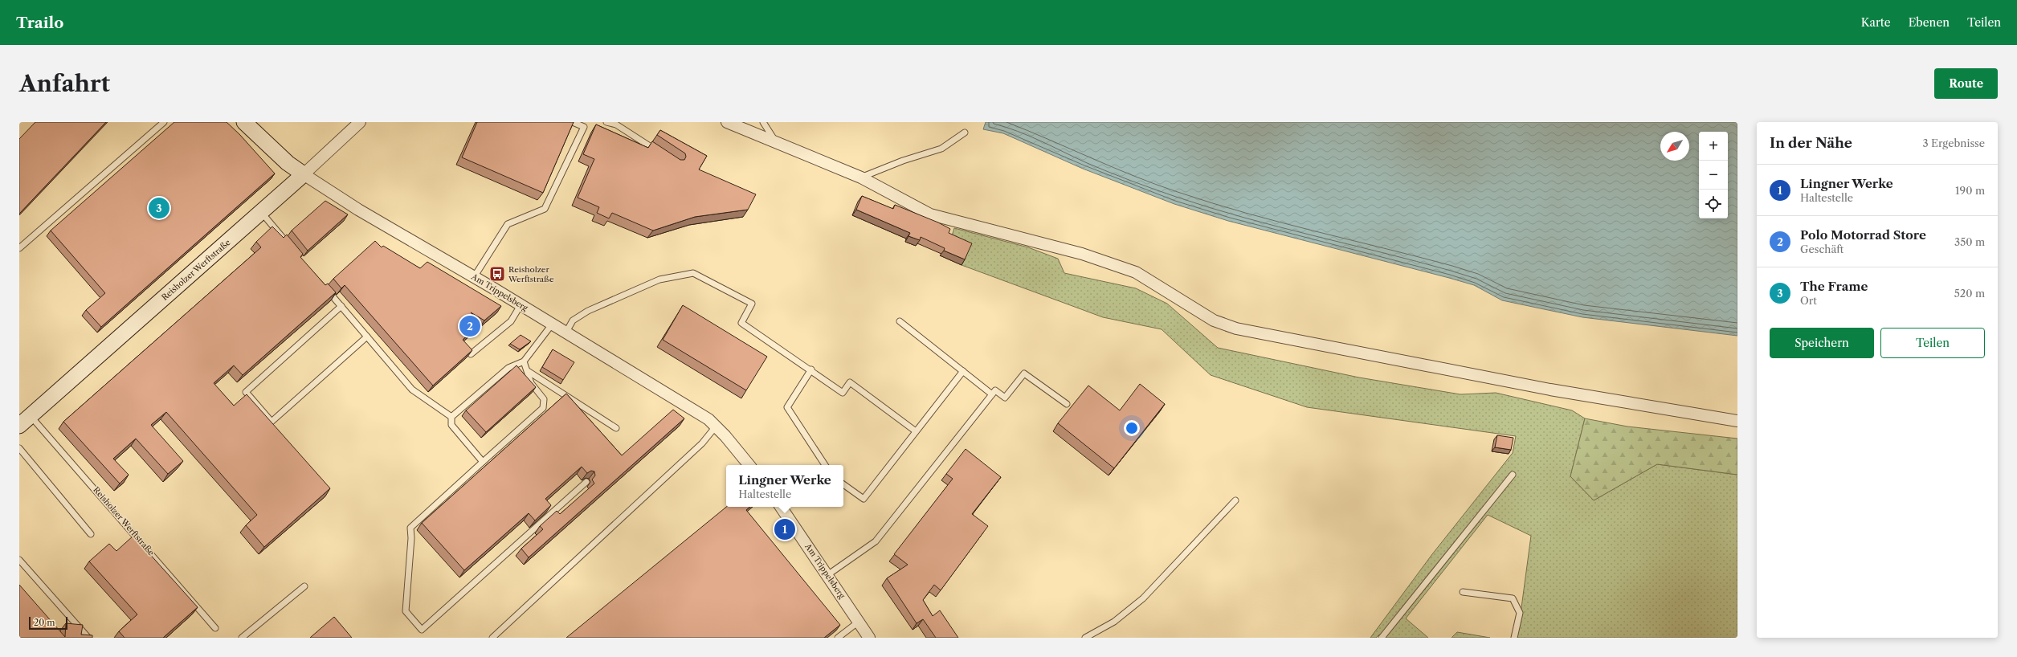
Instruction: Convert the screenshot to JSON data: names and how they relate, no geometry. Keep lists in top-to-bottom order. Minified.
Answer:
{"streets":{"street":["Reisholzer Werftstraße","Am Trippelsberg"]},"crossings":[["Reisholzer Werftstraße","Am Trippelsberg"]],"places":{"bus stop":["Reisholzer Werftstraße"]},"scale_bar":"20 m","north":"bottom left","page":{"header":"Trailo","nav":["Karte","Ebenen","Teilen"],"buttons":["Route",["Speichern","Teilen"]],"title":"Anfahrt","heading":["In der Nähe","3 Ergebnisse"],"map_buttons":["+","−"],"list":[{"mark":"1","name":"Lingner Werke","note":"Haltestelle","value":"190 m"},{"mark":"2","name":"Polo Motorrad Store","note":"Geschäft","value":"350 m"},{"mark":"3","name":"The Frame","note":"Ort","value":"520 m"}],"pins":["3","2","1"],"popup":["Lingner Werke","Haltestelle"],"scale":"20 m"}}
